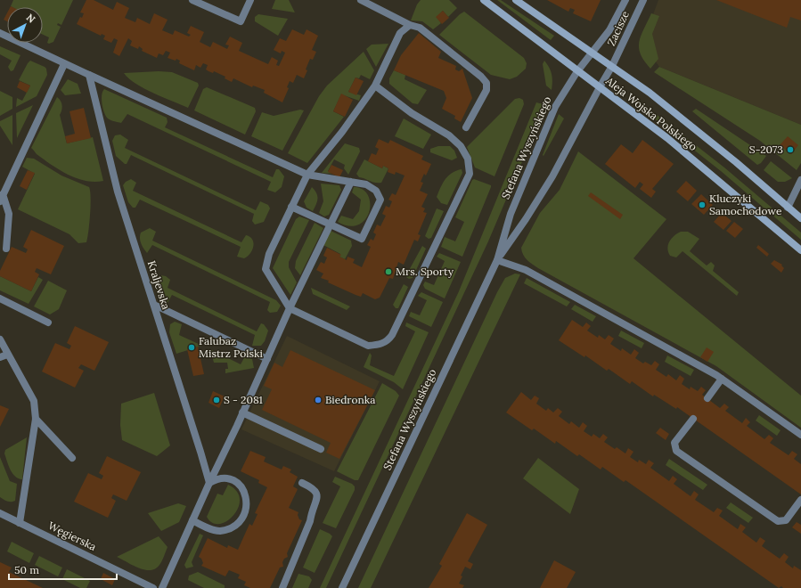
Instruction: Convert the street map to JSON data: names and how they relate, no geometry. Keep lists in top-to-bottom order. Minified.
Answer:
{"streets":{"main road":["Aleja Wojska Polskiego"],"street":["Zacisze","Stefana Wyszyńskiego","Kraljevska","Węgierska"]},"crossings":[["Zacisze","Aleja Wojska Polskiego"],["Zacisze","Stefana Wyszyńskiego"],["Aleja Wojska Polskiego","Stefana Wyszyńskiego"]],"places":["S-2073","Kluczyki Samochodowe","Mrs. Sporty","Falubaz Mistrz Polski","S - 2081","Biedronka"],"scale_bar":"50 m","north":"top right"}
